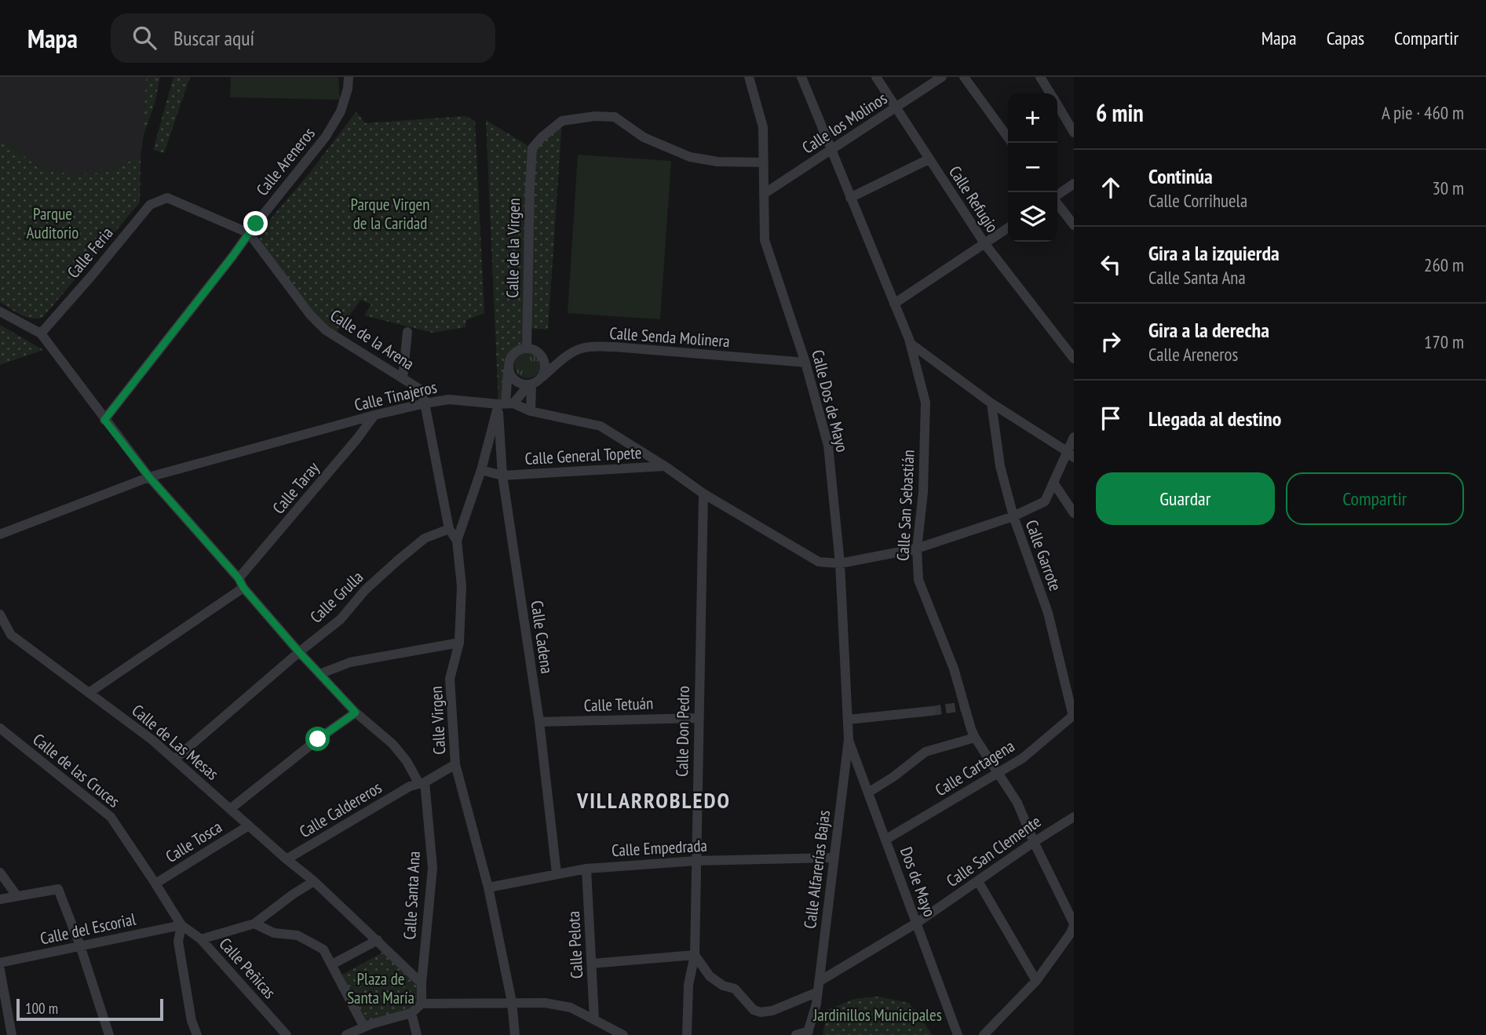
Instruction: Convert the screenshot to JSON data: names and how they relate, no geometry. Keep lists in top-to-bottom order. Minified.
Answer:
{"streets":{"street":["Calle los Molinos","Calle Areneros","Calle Refugio","Calle de la Virgen","Calle Feria","Calle Senda Molinera","Calle de la Arena","Calle Tinajeros","Calle Dos de Mayo","Calle General Topete","Calle Taray","Calle San Sebastián","Calle Garrote","Calle Grulla","Calle Cadena","Calle Tetuán","Calle Virgen","Calle Don Pedro","Calle de Las Mesas","Calle Cartagena","Calle de las Cruces","Calle Caldereros","Calle Tosca","Calle Empedrada","Calle San Clemente","Calle Alfarerías Bajas","Dos de Mayo","Calle Santa Ana","Calle del Escorial","Calle Pelota","Calle Peñicas"]},"crossings":[["Calle los Molinos","Calle Refugio"],["Calle los Molinos","Calle Dos de Mayo"],["Calle los Molinos","Calle San Sebastián"],["Calle Areneros","Calle de la Arena"],["Calle Areneros","Calle Santa Ana"],["Calle de la Virgen","Calle Senda Molinera"],["Calle de la Virgen","Calle Dos de Mayo"],["Calle Feria","Calle de la Arena"],["Calle Feria","Calle Santa Ana"],["Calle Senda Molinera","Calle Dos de Mayo"],["Calle de la Arena","Calle Tinajeros"],["Calle de la Arena","Calle Grulla"],["Calle de la Arena","Calle Virgen"],["Calle Tinajeros","Calle Dos de Mayo"],["Calle Tinajeros","Calle General Topete"],["Calle Tinajeros","Calle Taray"],["Calle Tinajeros","Calle Cadena"],["Calle Tinajeros","Calle Virgen"],["Calle Tinajeros","Calle Don Pedro"],["Calle Tinajeros","Calle Santa Ana"],["Calle Dos de Mayo","Calle Alfarerías Bajas"],["Calle Dos de Mayo","Dos de Mayo"],["Calle General Topete","Calle Cadena"],["Calle General Topete","Calle Virgen"],["Calle Taray","Calle de Las Mesas"],["Calle Taray","Calle Santa Ana"],["Calle San Sebastián","Calle Cartagena"],["Calle San Sebastián","Calle San Clemente"],["Calle Garrote","Calle Cartagena"],["Calle Grulla","Calle de Las Mesas"],["Calle Grulla","Calle Santa Ana"],["Calle Cadena","Calle Tetuán"],["Calle Cadena","Calle Virgen"],["Calle Cadena","Calle Empedrada"],["Calle Tetuán","Calle Don Pedro"],["Calle Virgen","Calle Caldereros"],["Calle Virgen","Calle Empedrada"],["Calle Don Pedro","Calle Empedrada"],["Calle Don Pedro","Calle San Clemente"],["Calle de Las Mesas","Calle Caldereros"],["Calle de Las Mesas","Calle Tosca"],["Calle Cartagena","Dos de Mayo"],["Calle de las Cruces","Calle Tosca"],["Calle de las Cruces","Calle del Escorial"],["Calle de las Cruces","Calle Peñicas"],["Calle Caldereros","Calle Santa Ana"],["Calle Empedrada","Calle Alfarerías Bajas"],["Calle Empedrada","Calle Pelota"],["Calle San Clemente","Calle Alfarerías Bajas"],["Calle San Clemente","Dos de Mayo"],["Calle Alfarerías Bajas","Dos de Mayo"],["Calle del Escorial","Calle Peñicas"]],"districts":["VILLARROBLEDO"],"parks":["Parque Virgen de la Caridad","Parque Auditorio","Plaza de Santa María","Jardinillos Municipales"],"scale_bar":"100 m","page":{"header":"Mapa","search":"Buscar aquí","nav":["Mapa","Capas","Compartir"],"heading":["6 min","A pie · 460 m"],"map_buttons":["+","−"],"list":[["Continúa","Calle Corrihuela","30 m"],["Gira a la izquierda","Calle Santa Ana","260 m"],["Gira a la derecha","Calle Areneros","170 m"],"Llegada al destino"],"buttons":["Guardar","Compartir"],"scale":"100 m"}}
